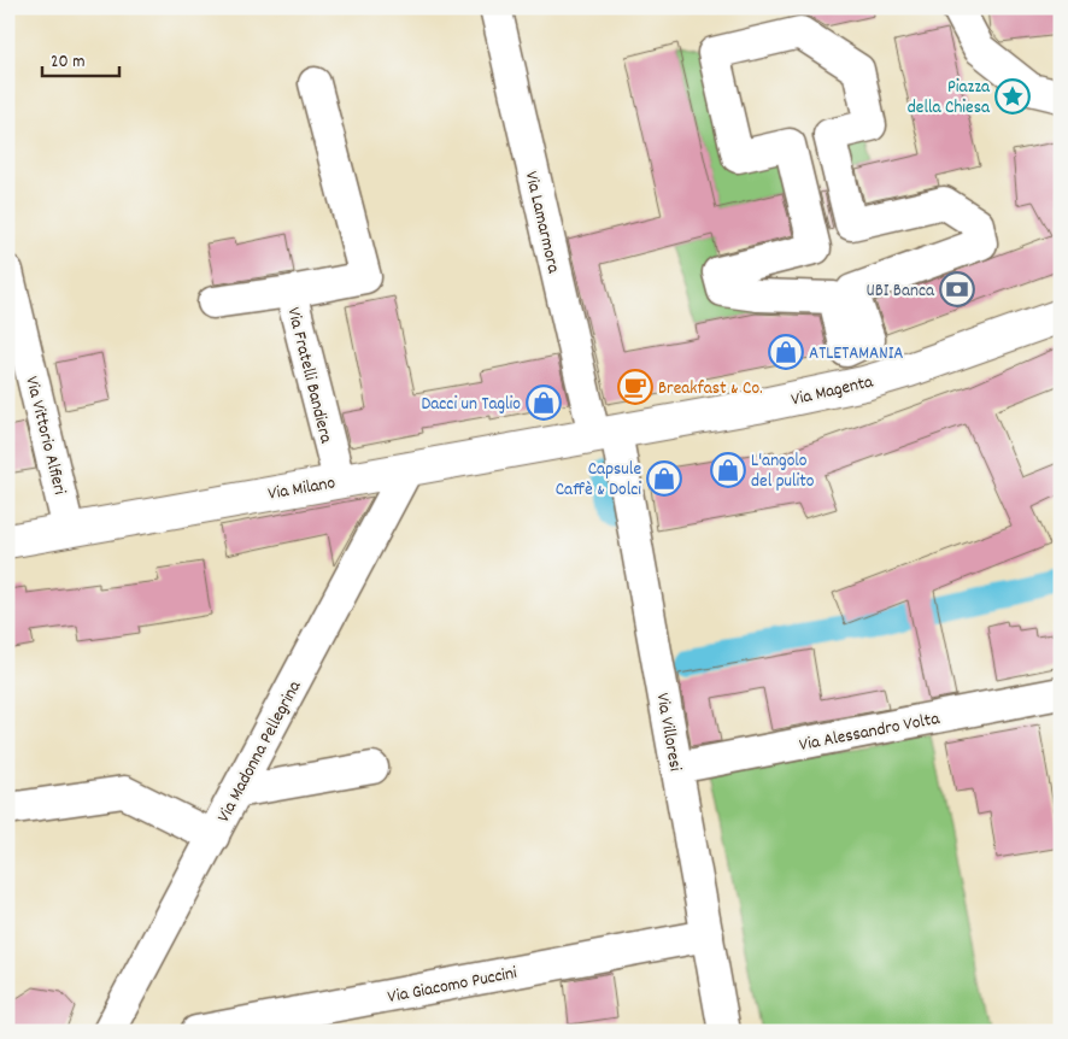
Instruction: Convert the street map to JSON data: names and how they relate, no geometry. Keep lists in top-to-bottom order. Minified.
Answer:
{"streets":{"main road":["Via Magenta","Via Milano"],"street":["Via Lamarmora","Via Fratelli Bandiera","Via Vittorio Alfieri","Via Alessandro Volta","Via Villoresi","Via Madonna Pellegrina","Via Giacomo Puccini"]},"crossings":[["Via Lamarmora","Via Magenta"],["Via Lamarmora","Via Milano"],["Via Lamarmora","Via Villoresi"],["Via Fratelli Bandiera","Via Milano"],["Via Magenta","Via Milano"],["Via Magenta","Via Villoresi"],["Via Vittorio Alfieri","Via Milano"],["Via Milano","Via Villoresi"],["Via Milano","Via Madonna Pellegrina"],["Via Alessandro Volta","Via Villoresi"],["Via Villoresi","Via Giacomo Puccini"]],"places":{"place":["Piazza della Chiesa"],"bank":["UBI Banca"],"shop":["ATLETAMANIA","Dacci un Taglio","L'angolo del pulito","Capsule Caffè & Dolci"],"cafe":["Breakfast & Co."]},"scale_bar":"20 m"}
